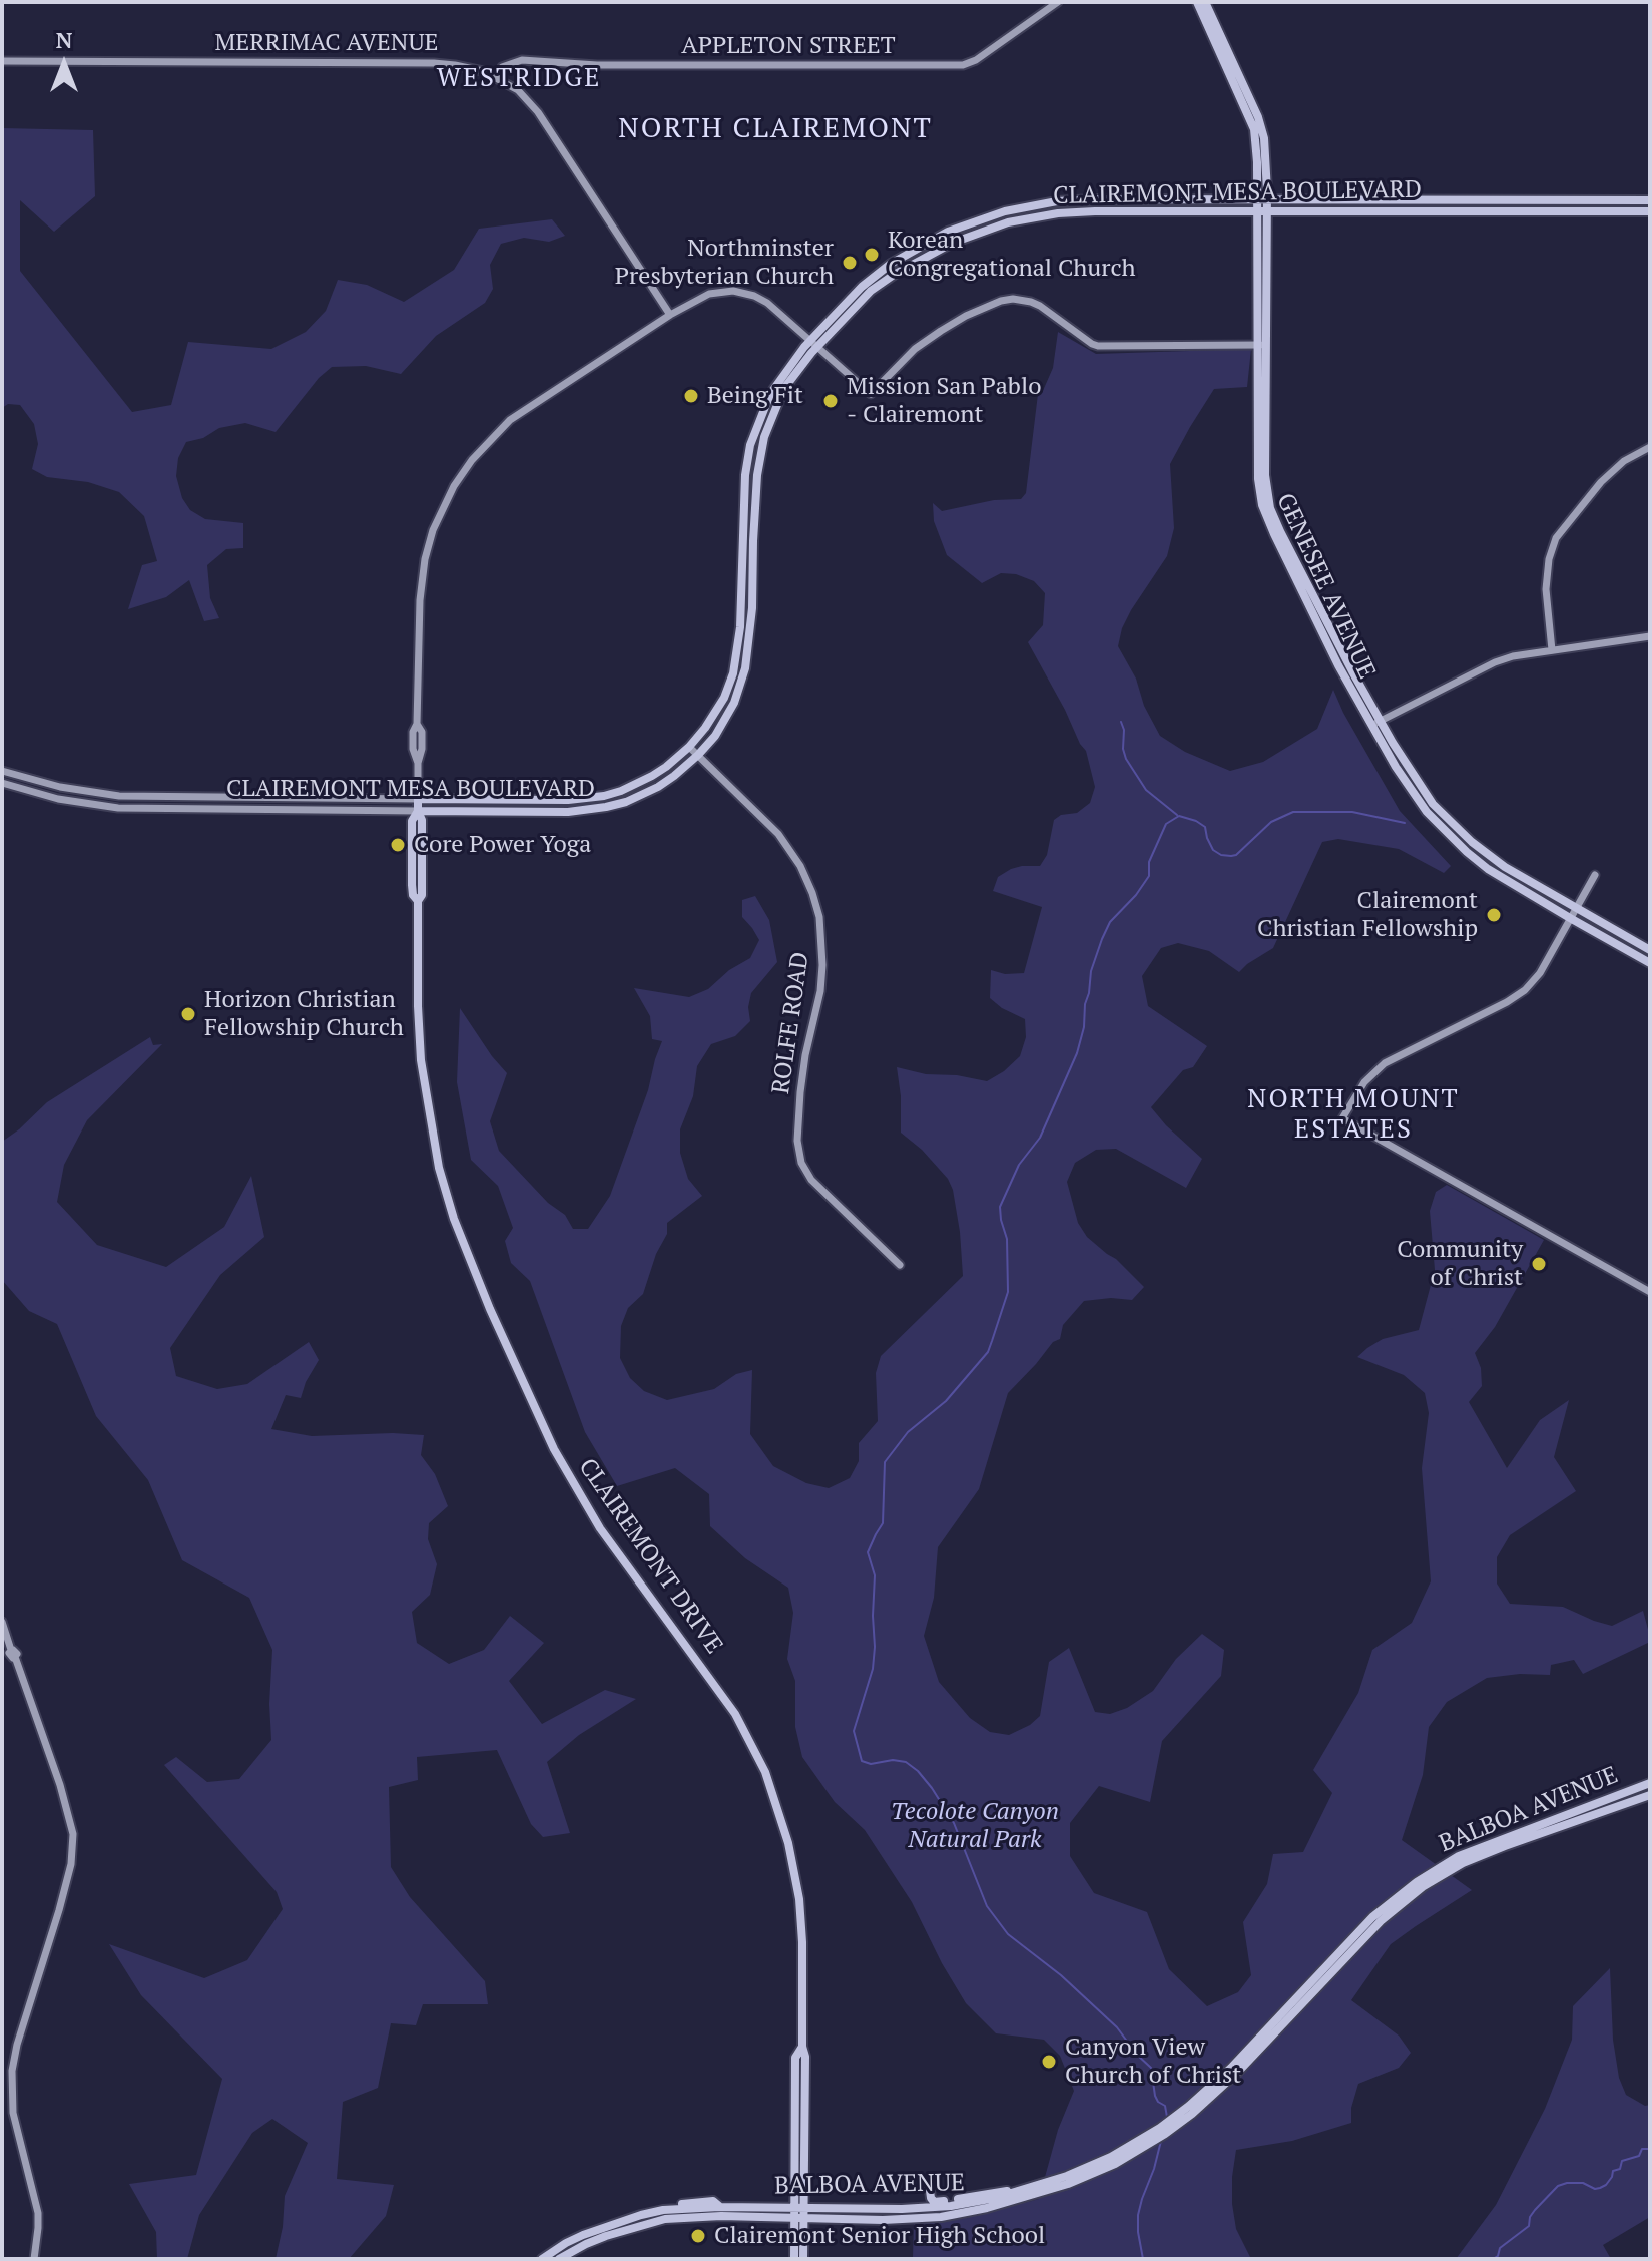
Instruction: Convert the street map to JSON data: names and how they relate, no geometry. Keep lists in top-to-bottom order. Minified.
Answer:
{"streets":{"main road":["CLAIREMONT MESA BOULEVARD","GENESEE AVENUE","CLAIREMONT DRIVE","BALBOA AVENUE"],"street":["MERRIMAC AVENUE","APPLETON STREET","ROLFE ROAD"]},"crossings":[["MERRIMAC AVENUE","APPLETON STREET"],["MERRIMAC AVENUE","CLAIREMONT DRIVE"],["CLAIREMONT MESA BOULEVARD","GENESEE AVENUE"],["CLAIREMONT MESA BOULEVARD","ROLFE ROAD"],["CLAIREMONT MESA BOULEVARD","CLAIREMONT DRIVE"],["GENESEE AVENUE","CLAIREMONT DRIVE"],["CLAIREMONT DRIVE","BALBOA AVENUE"]],"districts":["WESTRIDGE","NORTH CLAIREMONT","NORTH MOUNT ESTATES"],"parks":["Tecolote Canyon Natural Park"],"places":["Korean Congregational Church","Northminster Presbyterian Church","Being Fit","Mission San Pablo - Clairemont","Core Power Yoga","Clairemont Christian Fellowship","Horizon Christian Fellowship Church","Community of Christ","Canyon View Church of Christ","Clairemont Senior High School"],"north":"top"}
